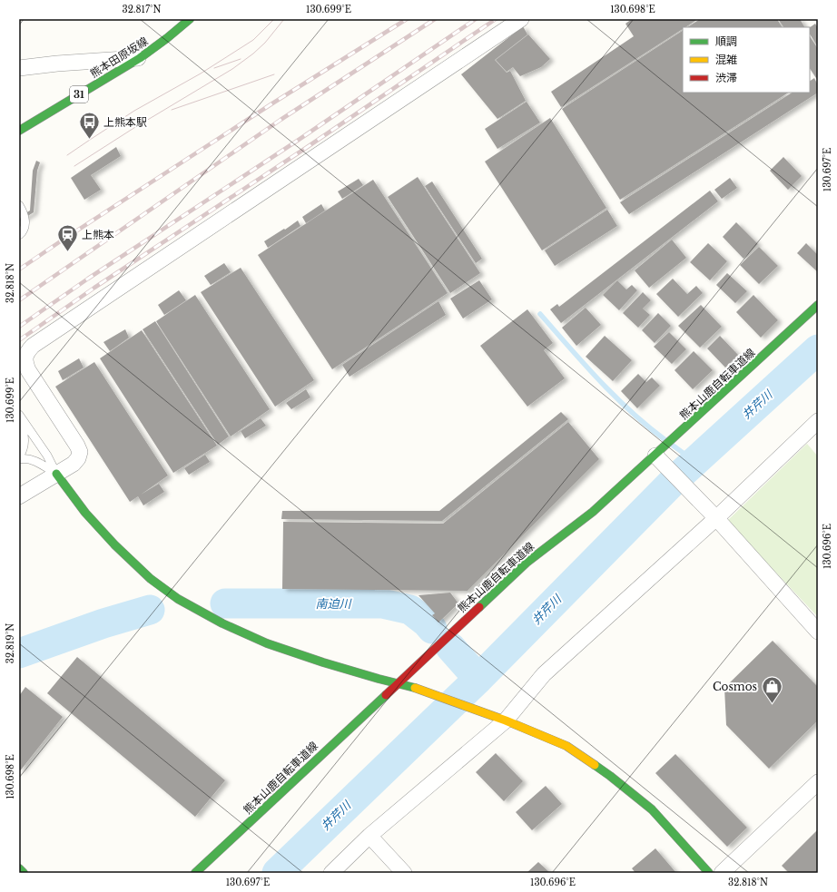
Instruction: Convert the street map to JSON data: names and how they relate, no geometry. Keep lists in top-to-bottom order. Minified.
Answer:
{"streets":{"main road":["熊本田原坂線","31","熊本山鹿自転車道線"]},"water":["井芹川","南迫川"],"places":{"bus stop":["上熊本駅"],"station":["上熊本"],"shop":["Cosmos"]},"legend":["順調","混雑","渋滞"],"coordinates":["32.817°N","130.699°E","130.698°E","130.697°E","32.818°N","130.696°E","32.819°N"]}
